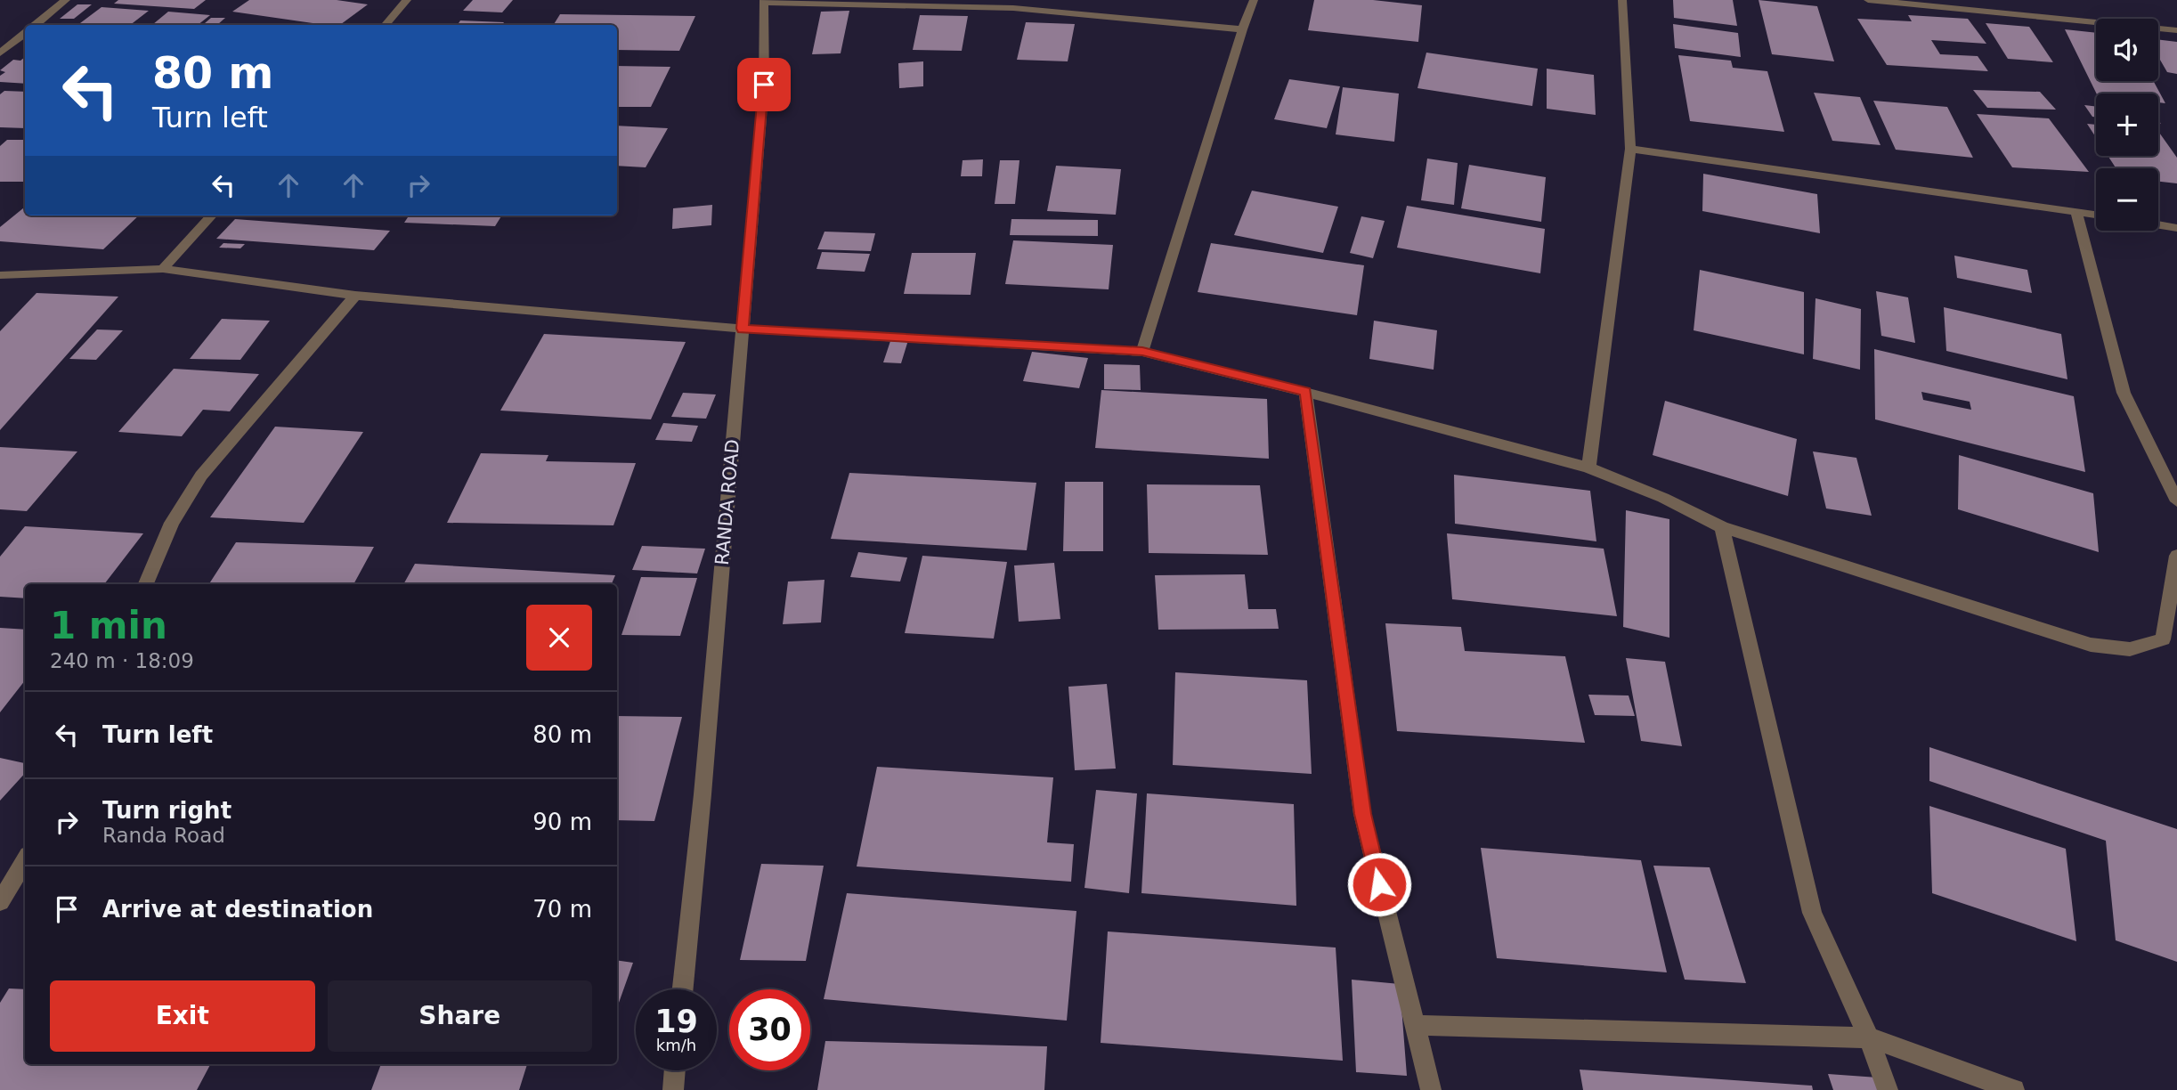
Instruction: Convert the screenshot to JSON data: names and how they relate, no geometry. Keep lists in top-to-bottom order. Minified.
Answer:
{"streets":{"street":["RANDA ROAD"]},"page":{"map_buttons":["+","−"],"turn":["80 m","Turn left"],"heading":["1 min","240 m · 18:09"],"list":[{"name":"Turn left","value":"80 m"},{"name":"Turn right","note":"Randa Road","value":"90 m"},{"name":"Arrive at destination","value":"70 m"}],"buttons":["Exit","Share"],"speed":"19 km/h","limit":"30"}}
